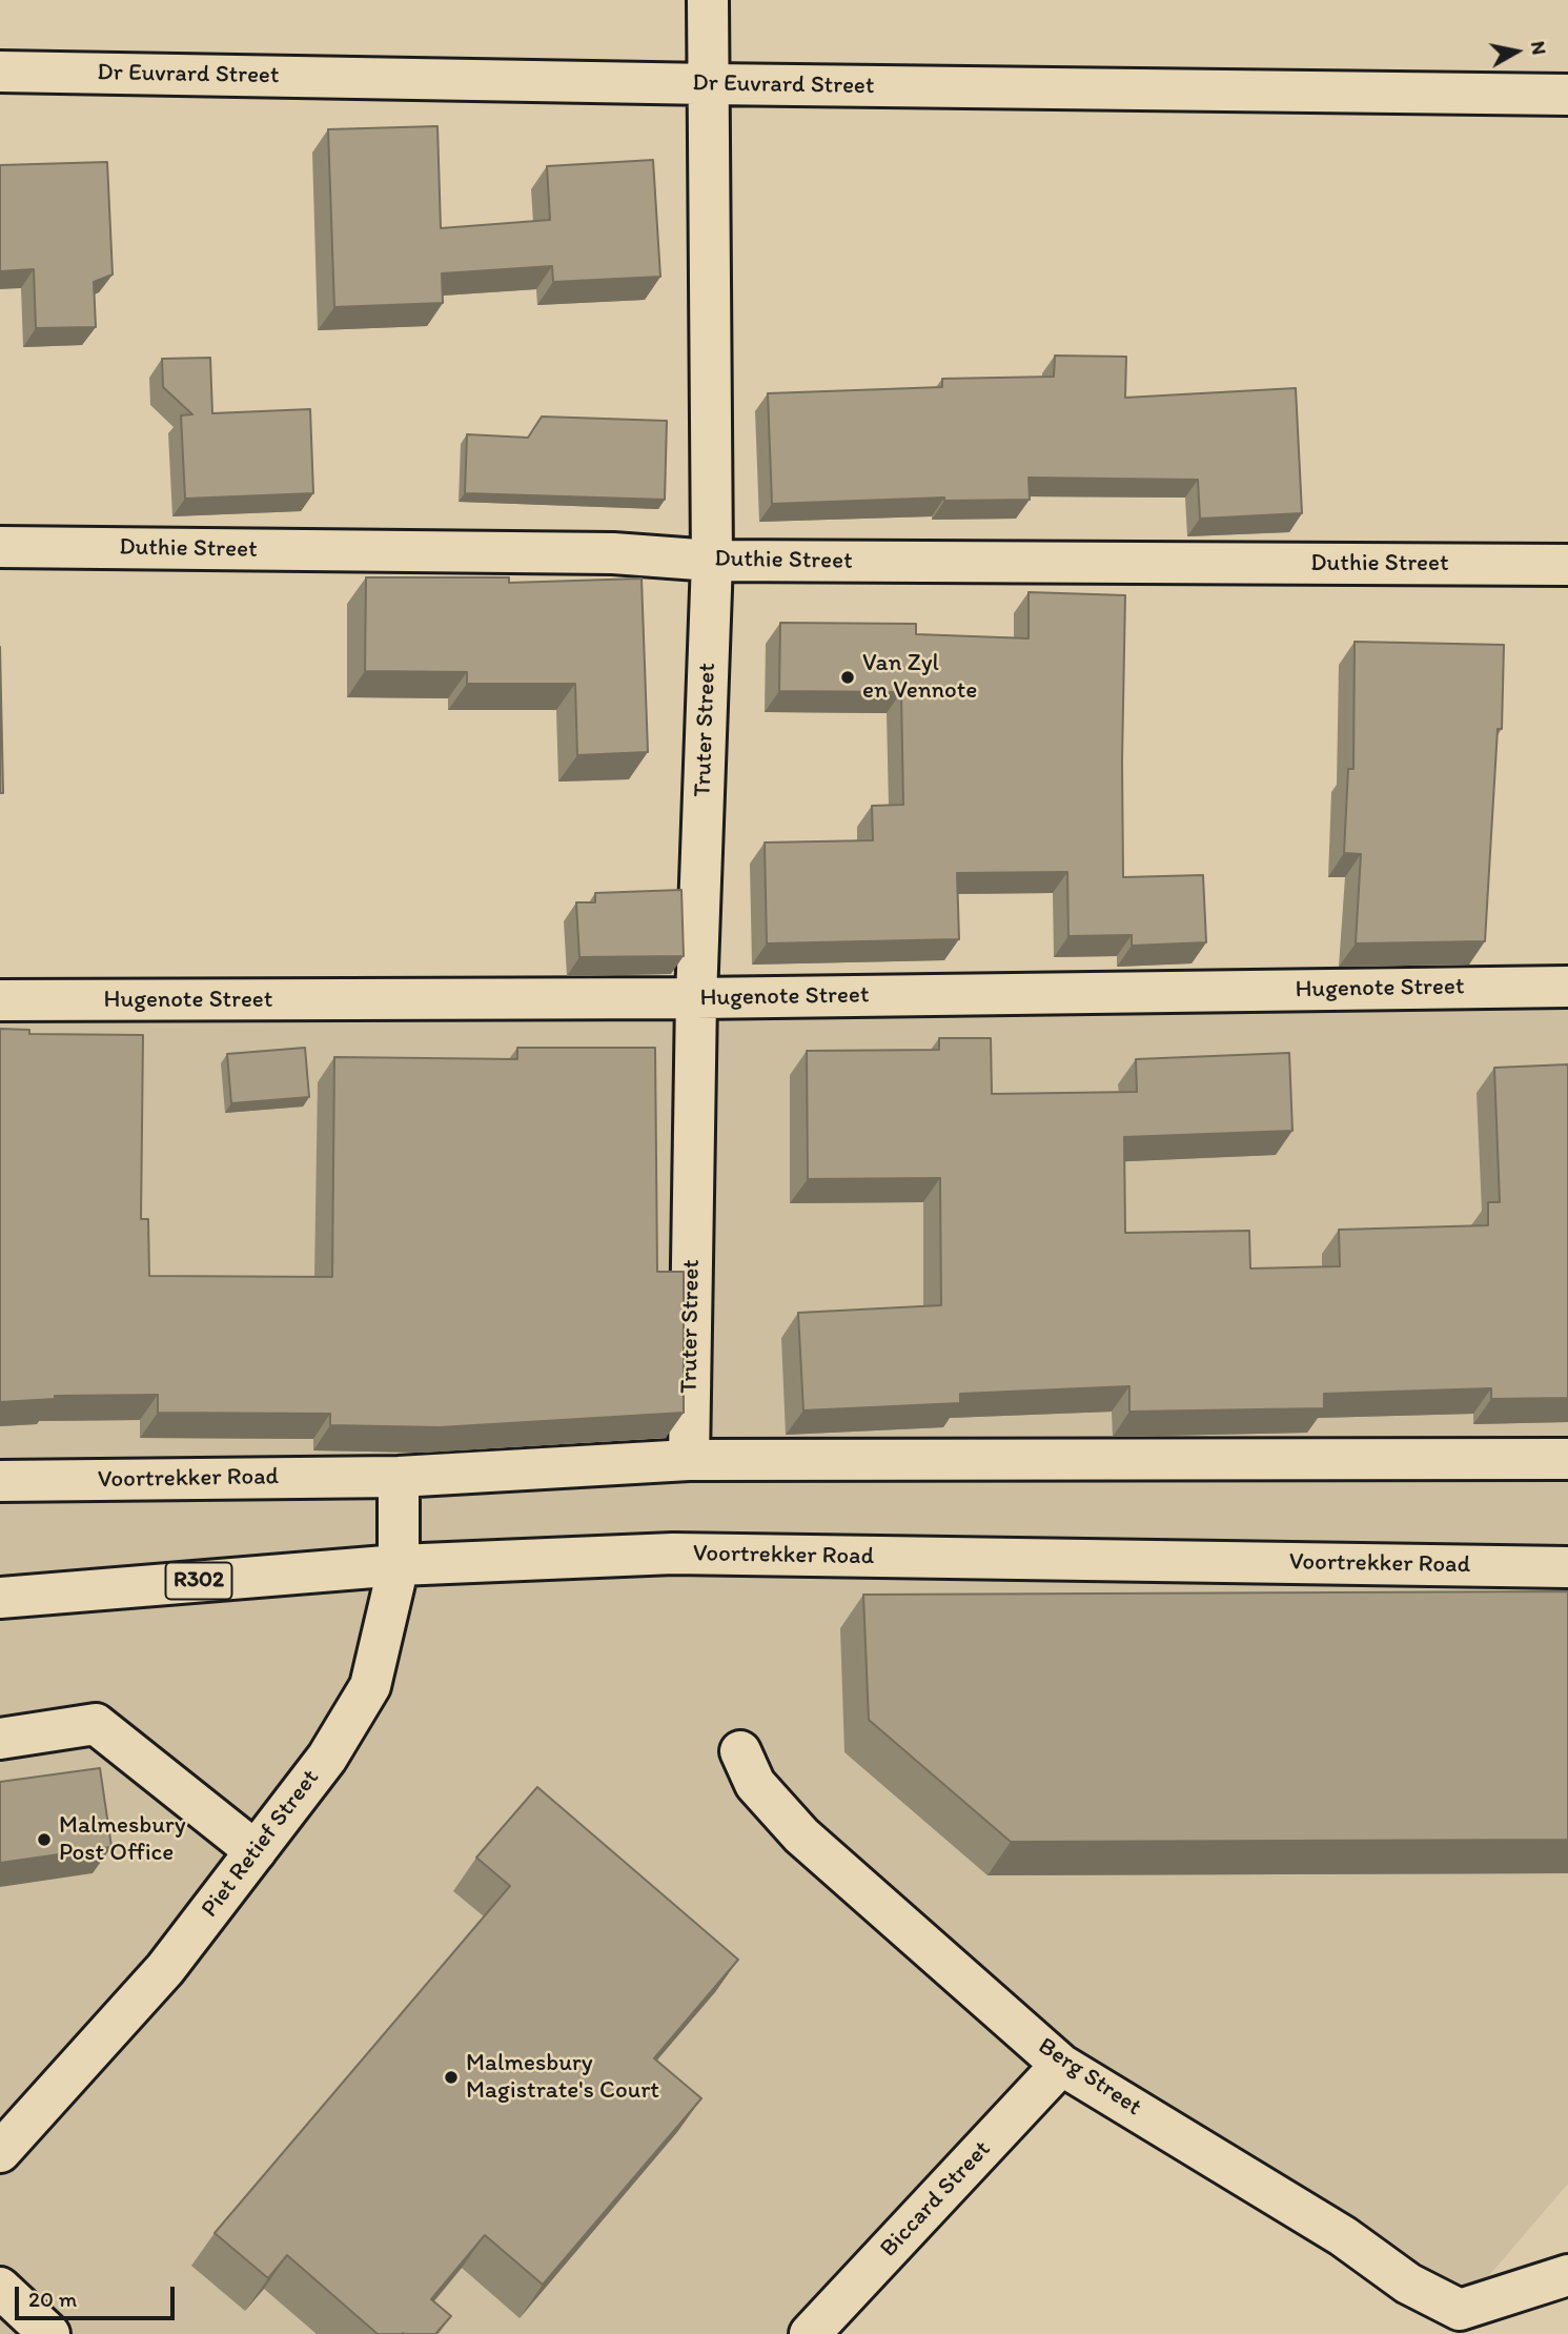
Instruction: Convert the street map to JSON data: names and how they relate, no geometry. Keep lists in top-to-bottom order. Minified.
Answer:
{"streets":{"street":["Dr Euvrard Street","Duthie Street","Truter Street","Hugenote Street","Voortrekker Road","R302","Piet Retief Street","Berg Street","Biccard Street"]},"crossings":[["Dr Euvrard Street","Truter Street"],["Duthie Street","Truter Street"],["Truter Street","Hugenote Street"],["Truter Street","Voortrekker Road"],["Voortrekker Road","Piet Retief Street"],["Berg Street","Biccard Street"]],"places":["Van Zyl en Vennote","Malmesbury Post Office","Malmesbury Magistrate's Court"],"scale_bar":"20 m","north":"right"}
